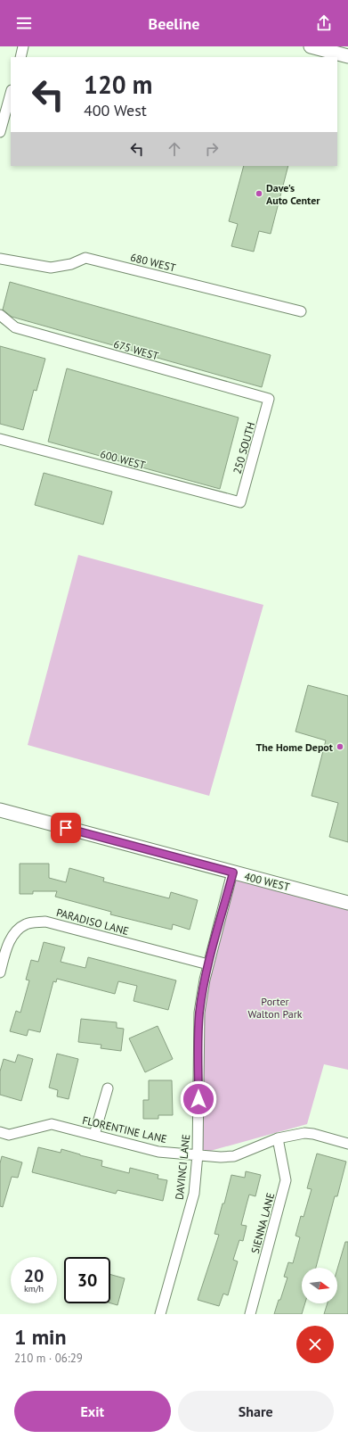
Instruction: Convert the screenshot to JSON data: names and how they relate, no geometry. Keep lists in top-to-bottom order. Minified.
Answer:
{"streets":{"main road":["400 WEST"],"street":["680 WEST","675 WEST","250 SOUTH","600 WEST","PARADISO LANE","FLORENTINE LANE","DAVINCI LANE","SIENNA LANE"]},"crossings":[["675 WEST","250 SOUTH"],["250 SOUTH","600 WEST"],["400 WEST","DAVINCI LANE"],["PARADISO LANE","DAVINCI LANE"],["FLORENTINE LANE","DAVINCI LANE"],["FLORENTINE LANE","SIENNA LANE"]],"parks":["Porter Walton Park"],"places":["Dave's Auto Center","The Home Depot"],"north":"right","page":{"header":"Beeline","turn":["120 m","400 West"],"speed":"20 km/h","limit":"30","heading":["1 min","210 m · 06:29"],"buttons":["Exit","Share"]}}
